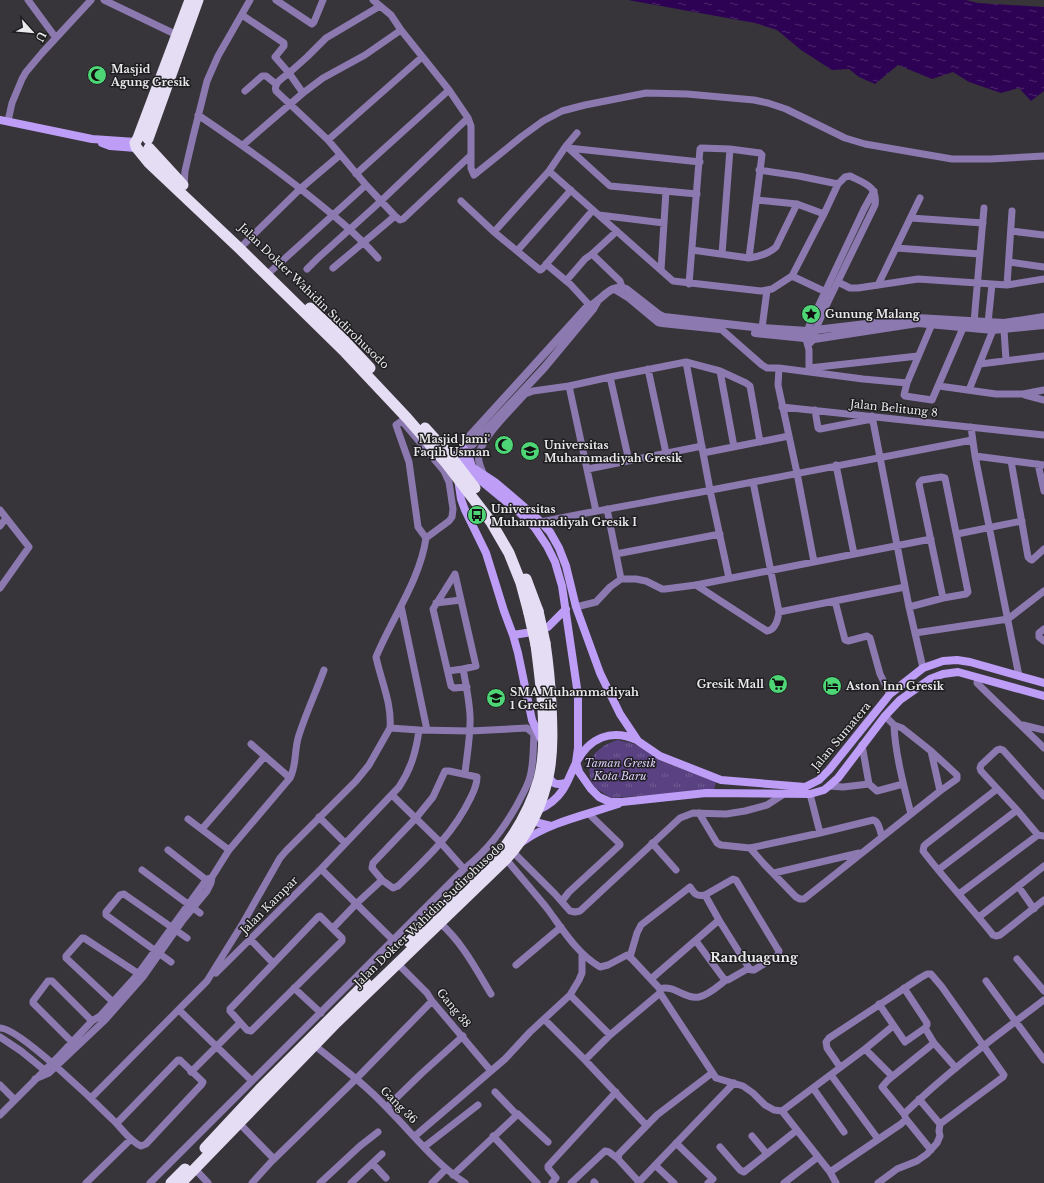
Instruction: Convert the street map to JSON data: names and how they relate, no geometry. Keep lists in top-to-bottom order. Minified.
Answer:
{"streets":{"highway":["Jalan Dokter Wahidin Sudirohusodo"],"main road":["Jalan Sumatera"],"street":["Jalan Belitung 8","Jalan Kampar","Gang 38","Gang 36"]},"crossings":[["Jalan Dokter Wahidin Sudirohusodo","Jalan Sumatera"],["Jalan Dokter Wahidin Sudirohusodo","Gang 38"],["Jalan Dokter Wahidin Sudirohusodo","Gang 36"]],"districts":["Randuagung"],"parks":["Taman Gresik Kota Baru"],"places":{"mosque":["Masjid Agung Gresik","Masjid Jami' Faqih Usman"],"place":["Gunung Malang"],"school or university":["Universitas Muhammadiyah Gresik","SMA Muhammadiyah 1 Gresik"],"bus stop":["Universitas Muhammadiyah Gresik I"],"supermarket":["Gresik Mall"],"hotel":["Aston Inn Gresik"]},"north":"bottom right"}
